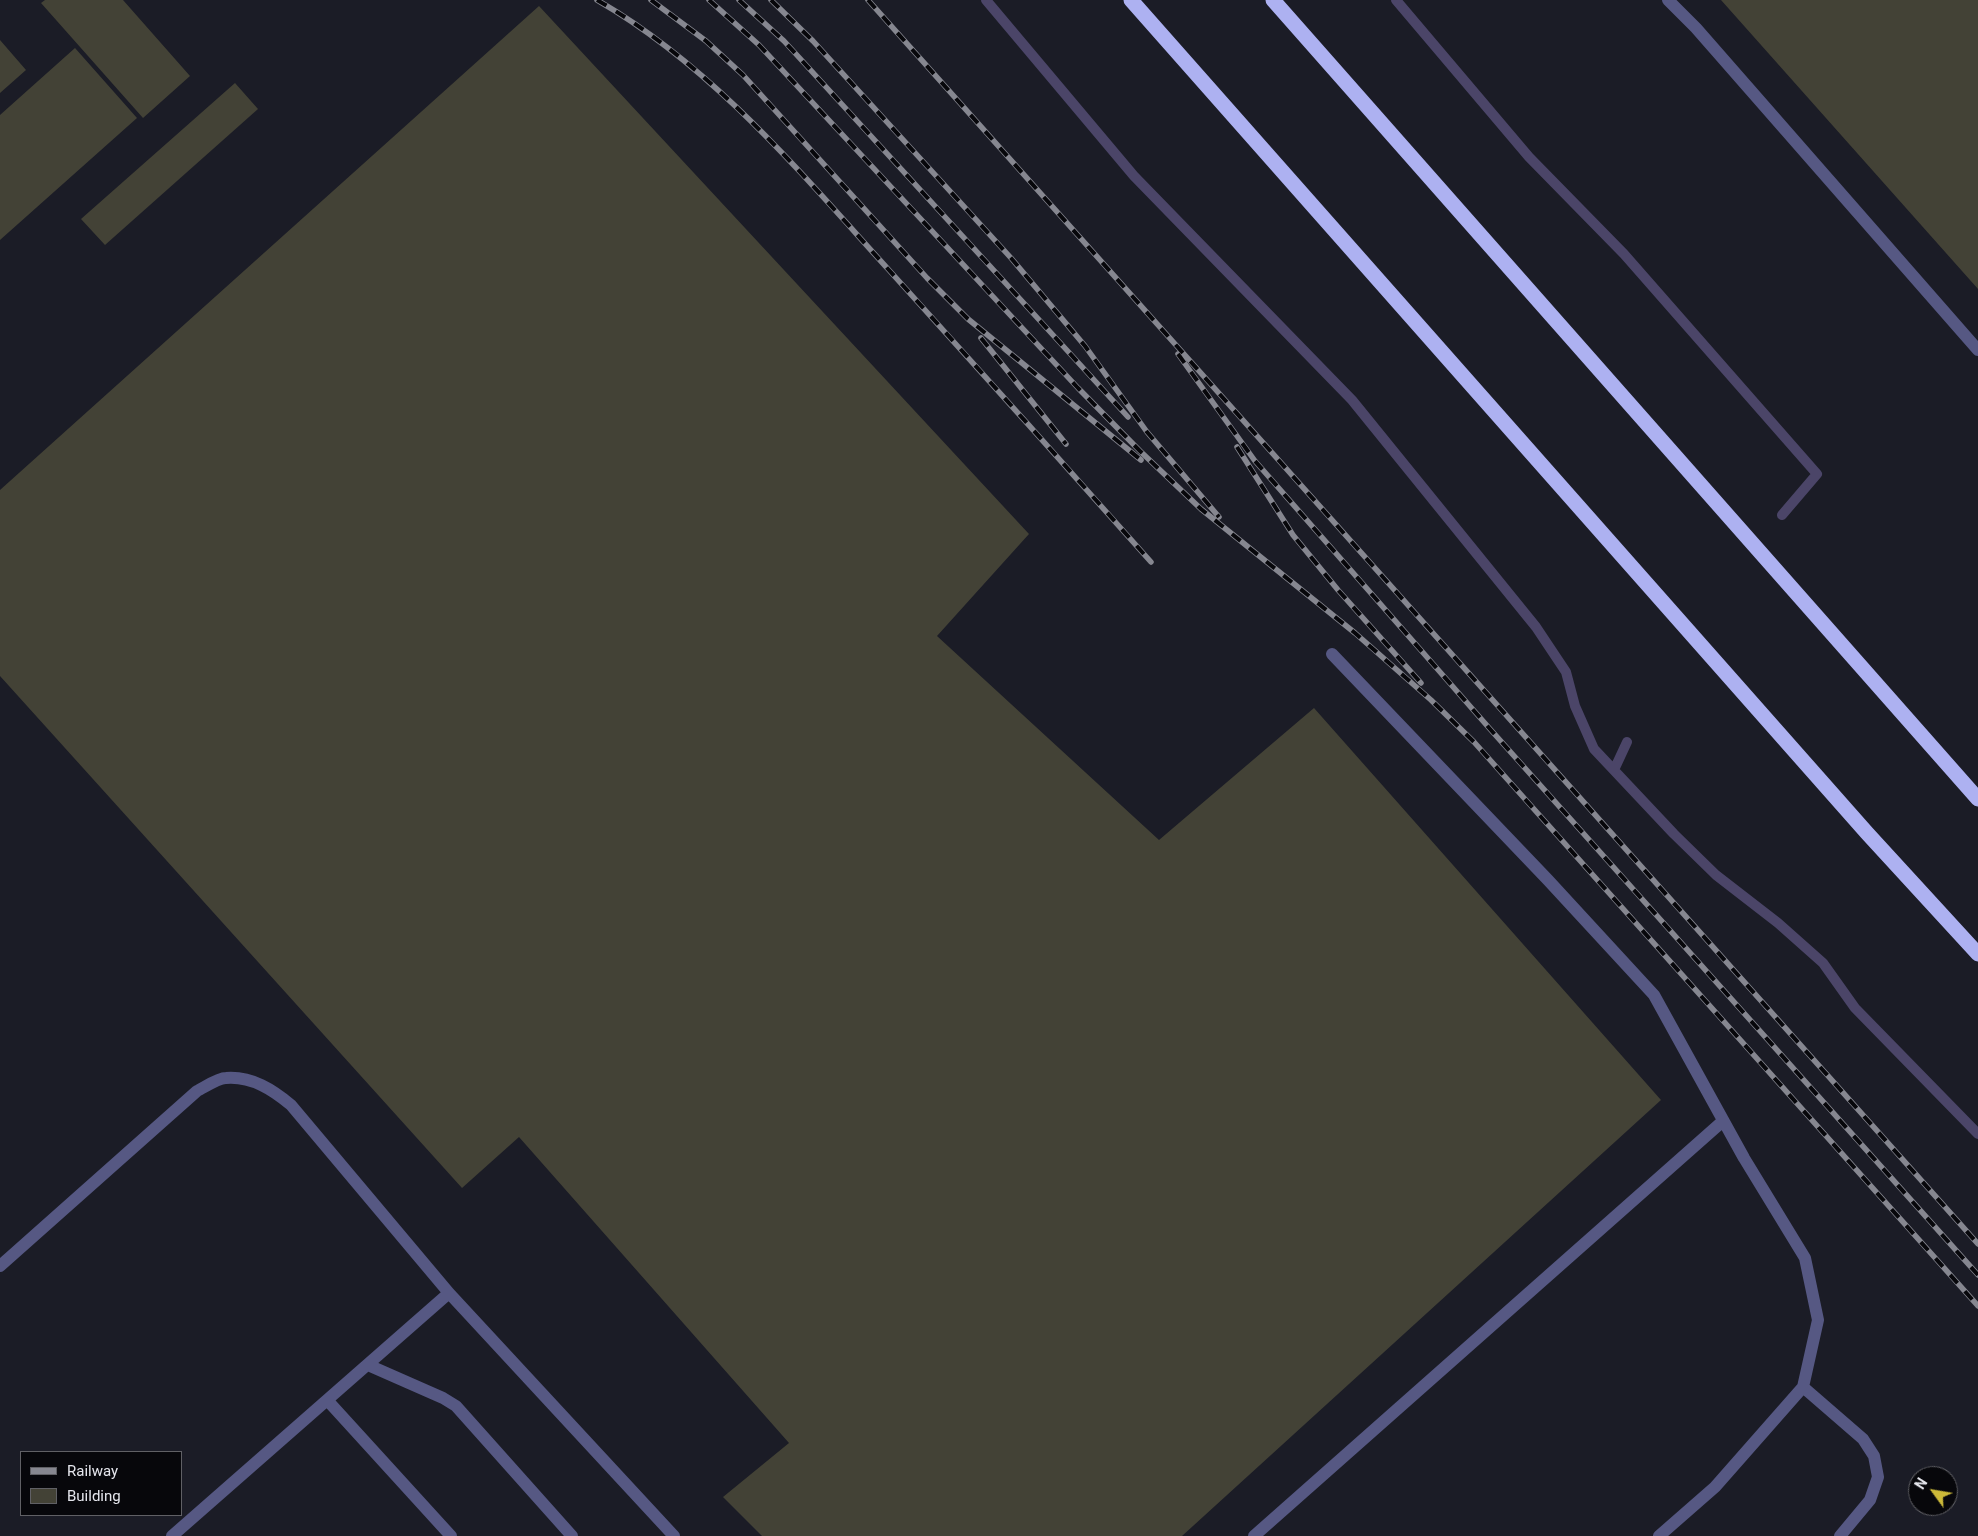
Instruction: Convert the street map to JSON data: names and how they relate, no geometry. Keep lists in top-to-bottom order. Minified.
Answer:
{"legend":["Railway","Building"],"north":"top left"}
